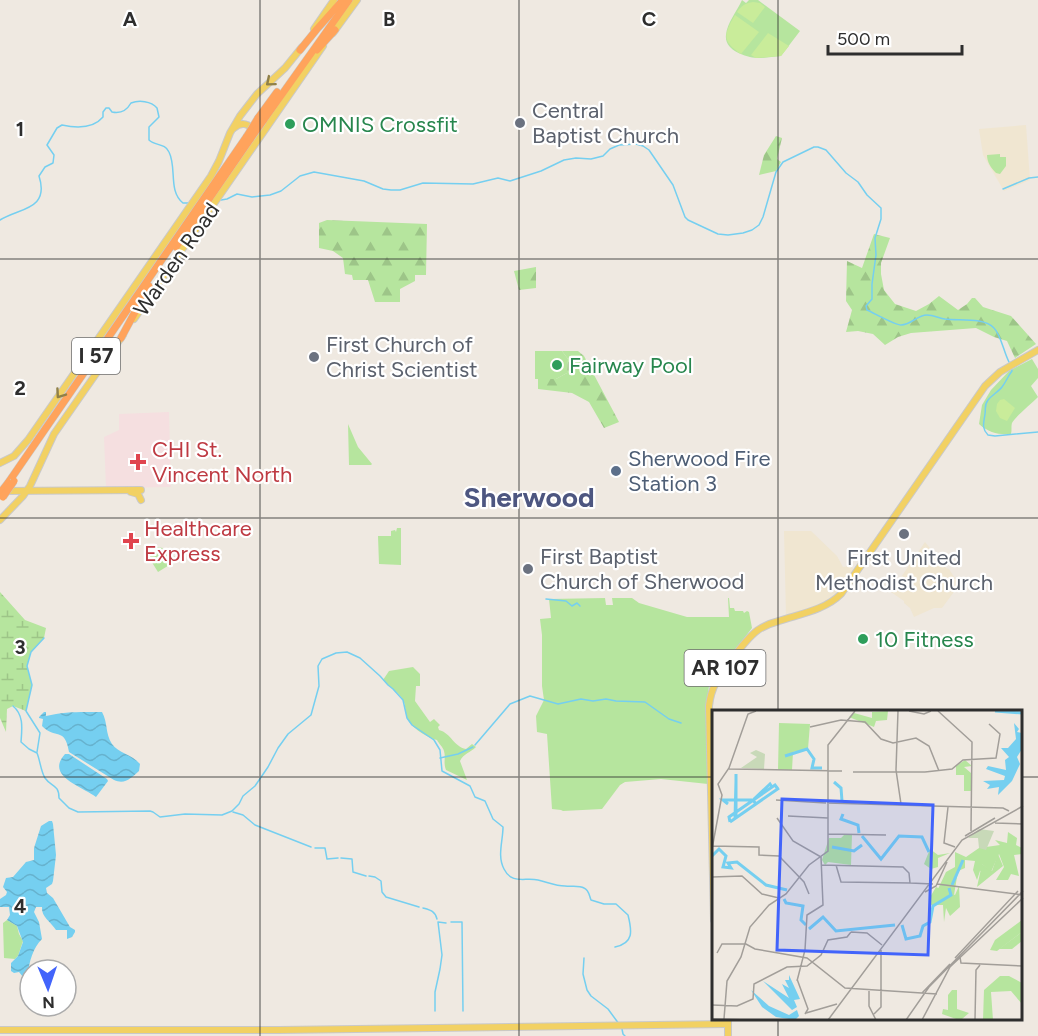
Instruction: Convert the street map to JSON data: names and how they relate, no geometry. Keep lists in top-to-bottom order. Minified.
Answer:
{"streets":{"highway":["I 57"],"main road":["Warden Road","AR 107"]},"districts":["Sherwood"],"places":{"other":["Central Baptist Church","OMNIS Crossfit","First Church of Christ Scientist","Fairway Pool","Sherwood Fire Station 3","First United Methodist Church","First Baptist Church of Sherwood","10 Fitness"],"health":["CHI St. Vincent North","Healthcare Express"]},"scale_bar":"500 m","north":"bottom","grid":{"columns":["A","B","C"],"rows":["1","2","3","4"]}}
